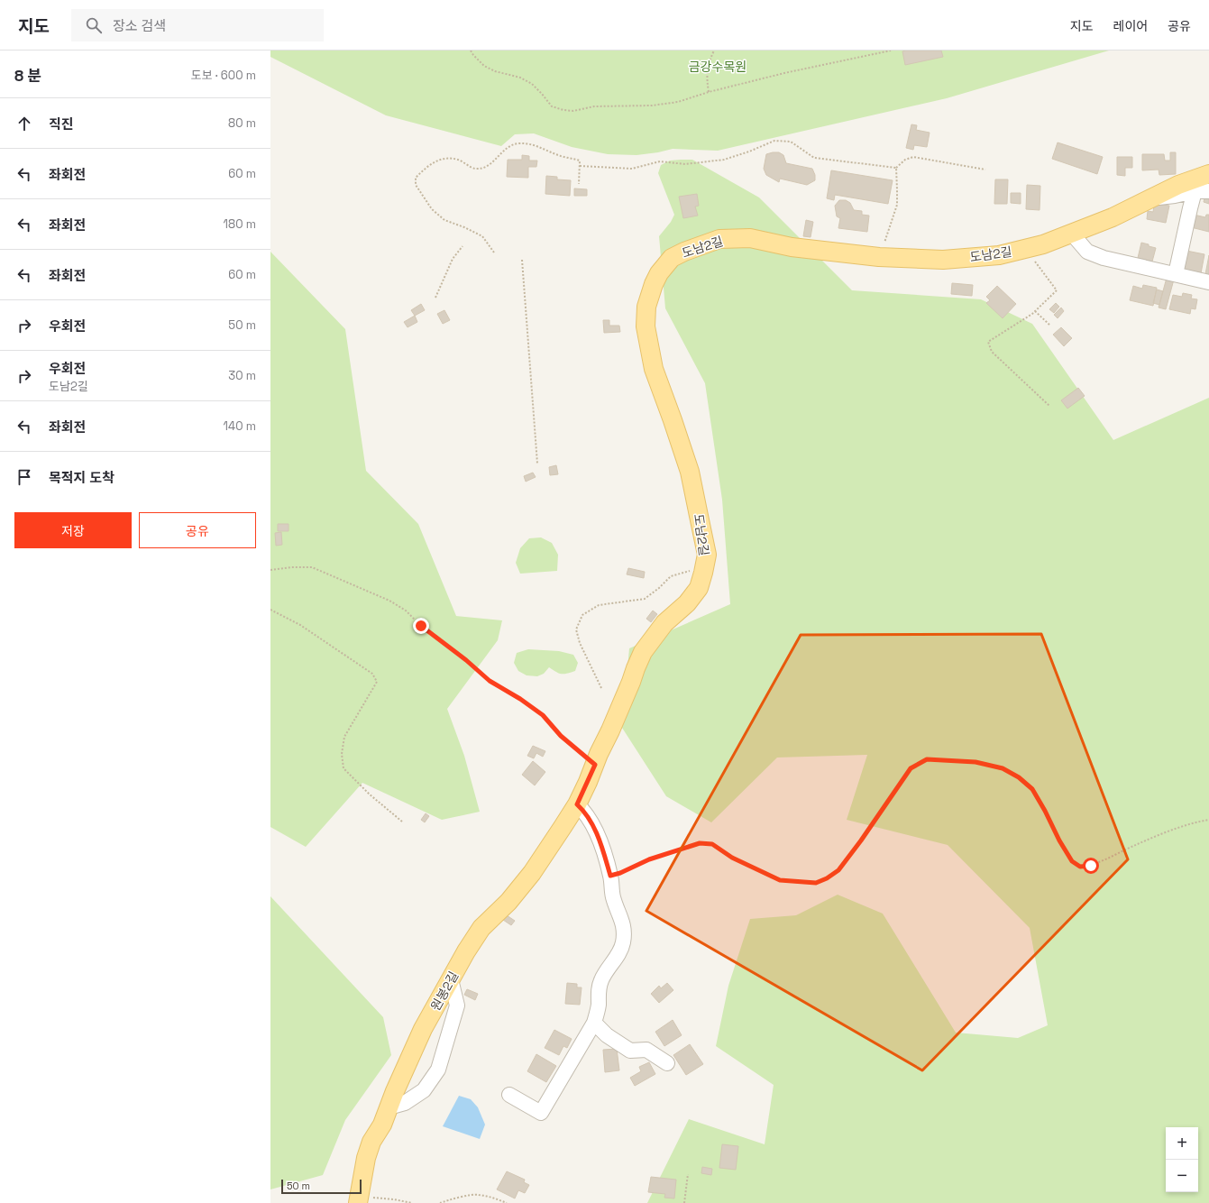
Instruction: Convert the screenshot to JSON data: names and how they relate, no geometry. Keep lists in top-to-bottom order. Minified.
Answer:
{"streets":{"main road":["도남2길","원봉2길"]},"crossings":[["도남2길","원봉2길"]],"parks":["금강수목원"],"scale_bar":"50 m","page":{"header":"지도","search":"장소 검색","nav":["지도","레이어","공유"],"heading":["8 분","도보 · 600 m"],"list":[["직진","80 m"],["좌회전","60 m"],["좌회전","180 m"],["좌회전","60 m"],["우회전","50 m"],["우회전","도남2길","30 m"],["좌회전","140 m"],"목적지 도착"],"buttons":["저장","공유"],"map_buttons":["+","−"],"scale":"50 m"}}
